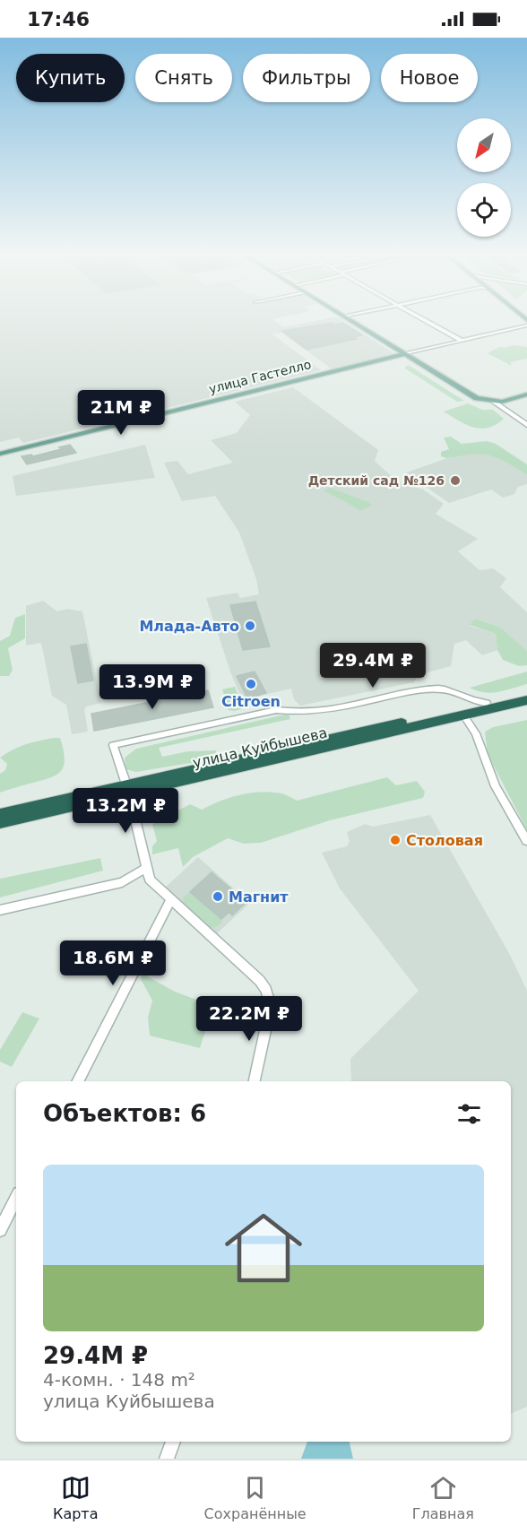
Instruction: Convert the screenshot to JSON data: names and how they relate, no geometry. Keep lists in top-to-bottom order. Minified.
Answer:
{"streets":{"highway":["улица Куйбышева"],"main road":["улица Гастелло"]},"places":["Детский сад №126","Млада-Авто","Citroen","Столовая","Магнит"],"north":"bottom left","page":{"status":"17:46","chip":["Купить","Снять","Фильтры","Новое"],"price":["21M ₽","29.4M ₽","13.9M ₽","13.2M ₽","18.6M ₽","22.2M ₽"],"heading":"Объектов: 6","list":[{"name":"29.4M ₽","note":"4-комн. · 148 m² · улица Куйбышева"}],"tabs":["Карта","Сохранённые","Главная"]}}
